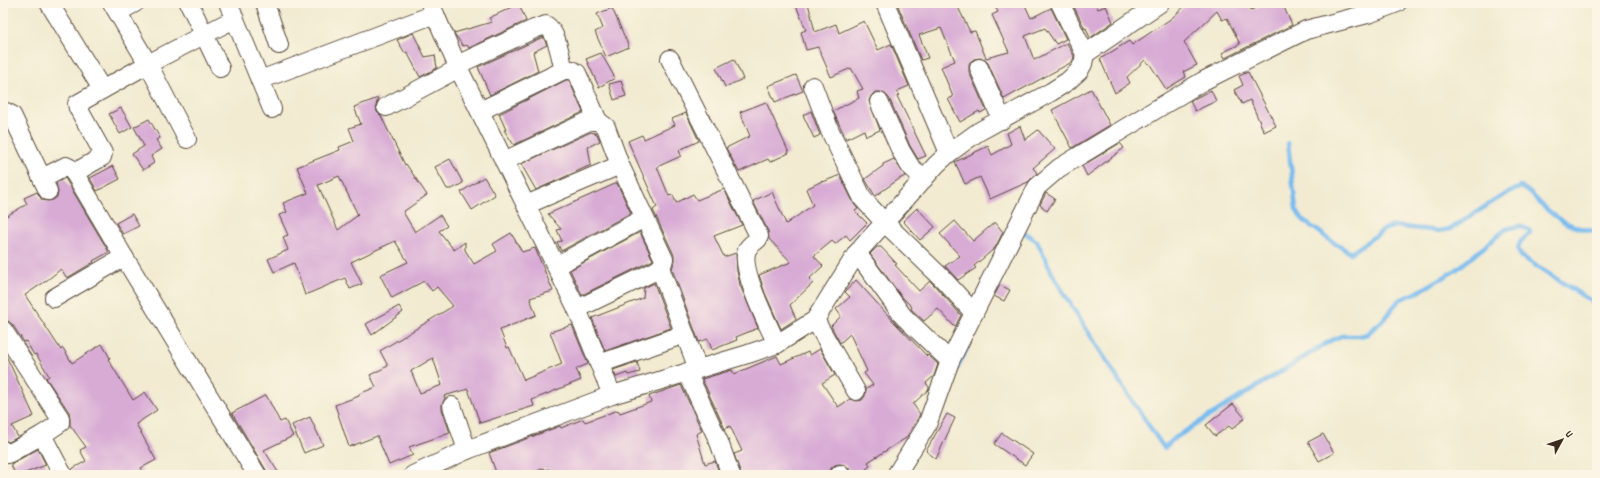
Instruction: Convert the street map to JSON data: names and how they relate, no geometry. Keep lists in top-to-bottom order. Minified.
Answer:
{"north":"top right"}
